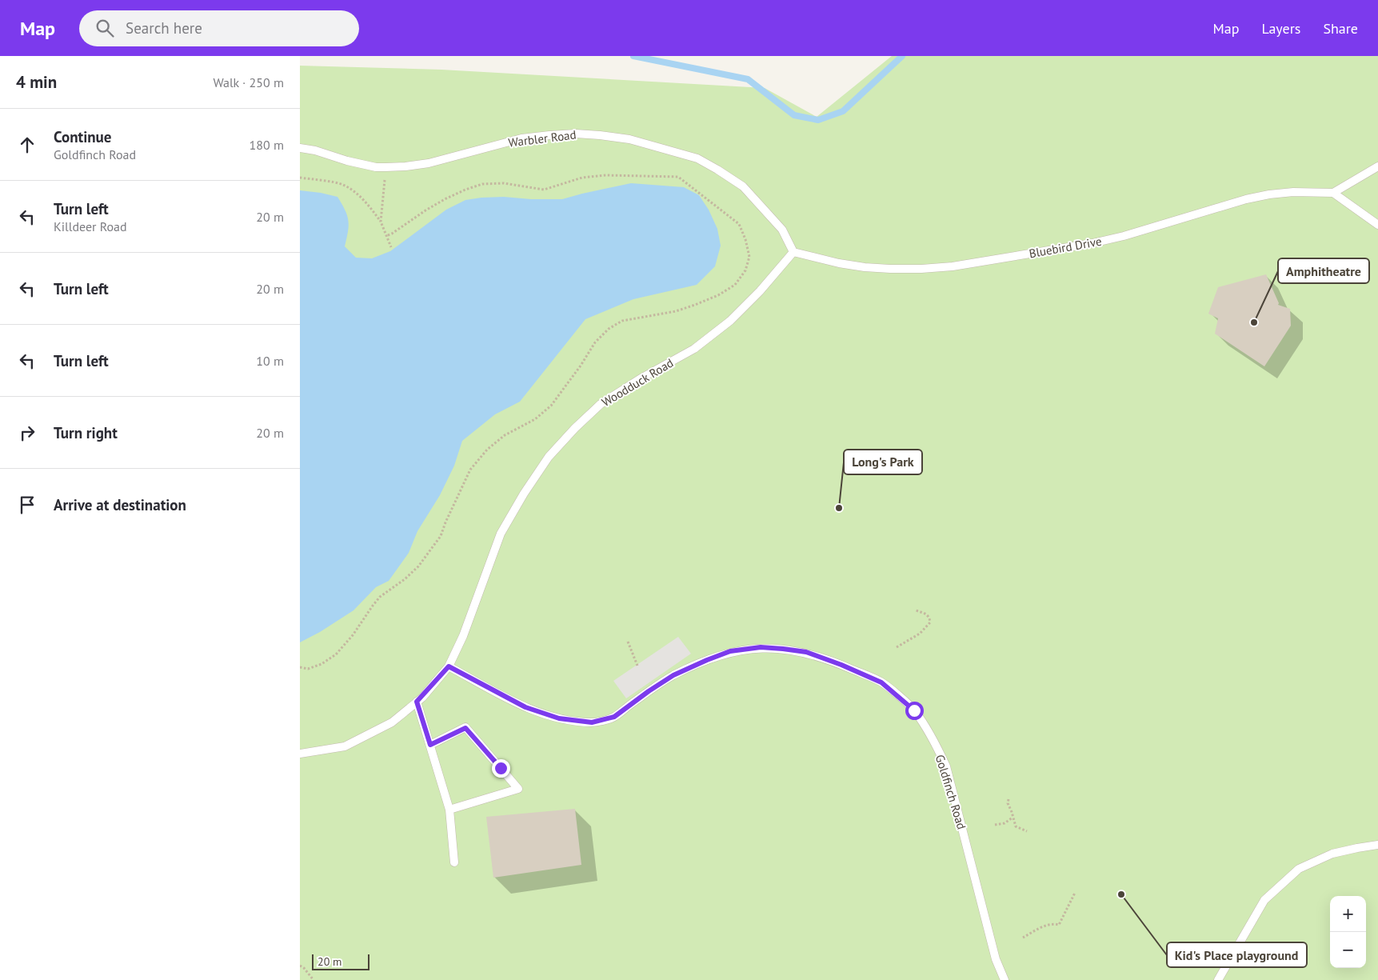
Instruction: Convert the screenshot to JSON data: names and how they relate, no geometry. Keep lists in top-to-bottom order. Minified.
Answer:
{"streets":{"lane":["Warbler Road","Bluebird Drive","Woodduck Road","Goldfinch Road"]},"crossings":[["Warbler Road","Bluebird Drive"],["Warbler Road","Woodduck Road"],["Bluebird Drive","Woodduck Road"],["Woodduck Road","Goldfinch Road"]],"places":["Amphitheatre","Long's Park","Kid's Place playground"],"scale_bar":"20 m","page":{"header":"Map","search":"Search here","nav":["Map","Layers","Share"],"heading":["4 min","Walk · 250 m"],"list":[["Continue","Goldfinch Road","180 m"],["Turn left","Killdeer Road","20 m"],["Turn left","20 m"],["Turn left","10 m"],["Turn right","20 m"],"Arrive at destination"],"map_buttons":["+","−"],"scale":"20 m"}}
